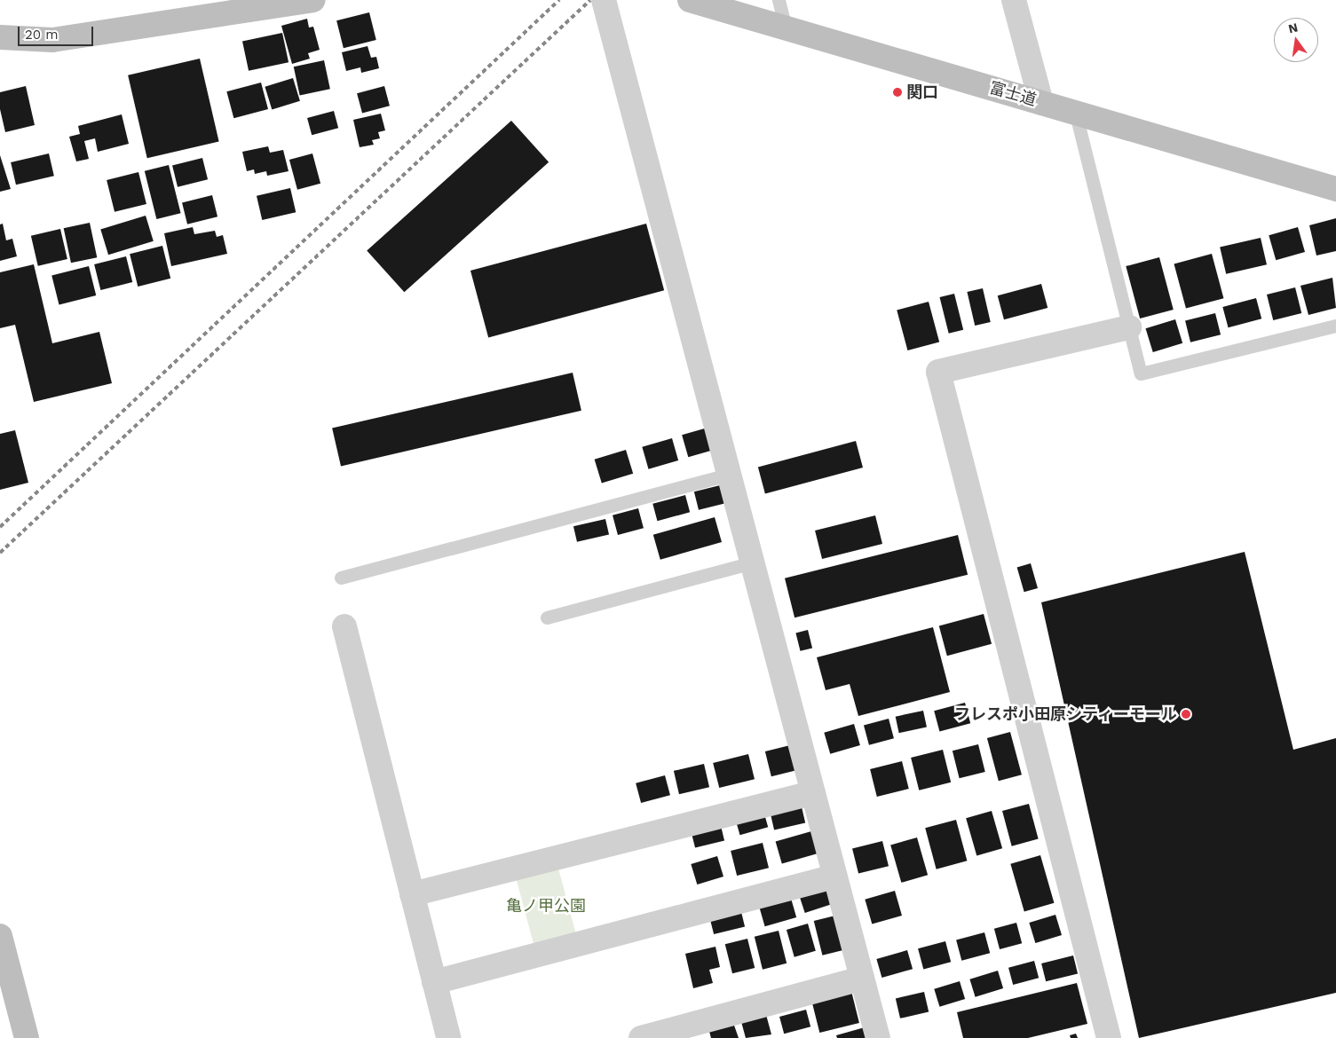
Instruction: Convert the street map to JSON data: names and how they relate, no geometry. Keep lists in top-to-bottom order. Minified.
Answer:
{"streets":{"street":["富士道"]},"parks":["亀ノ甲公園"],"places":["関口","フレスポ小田原シティーモール"],"scale_bar":"20 m","north":"top"}
